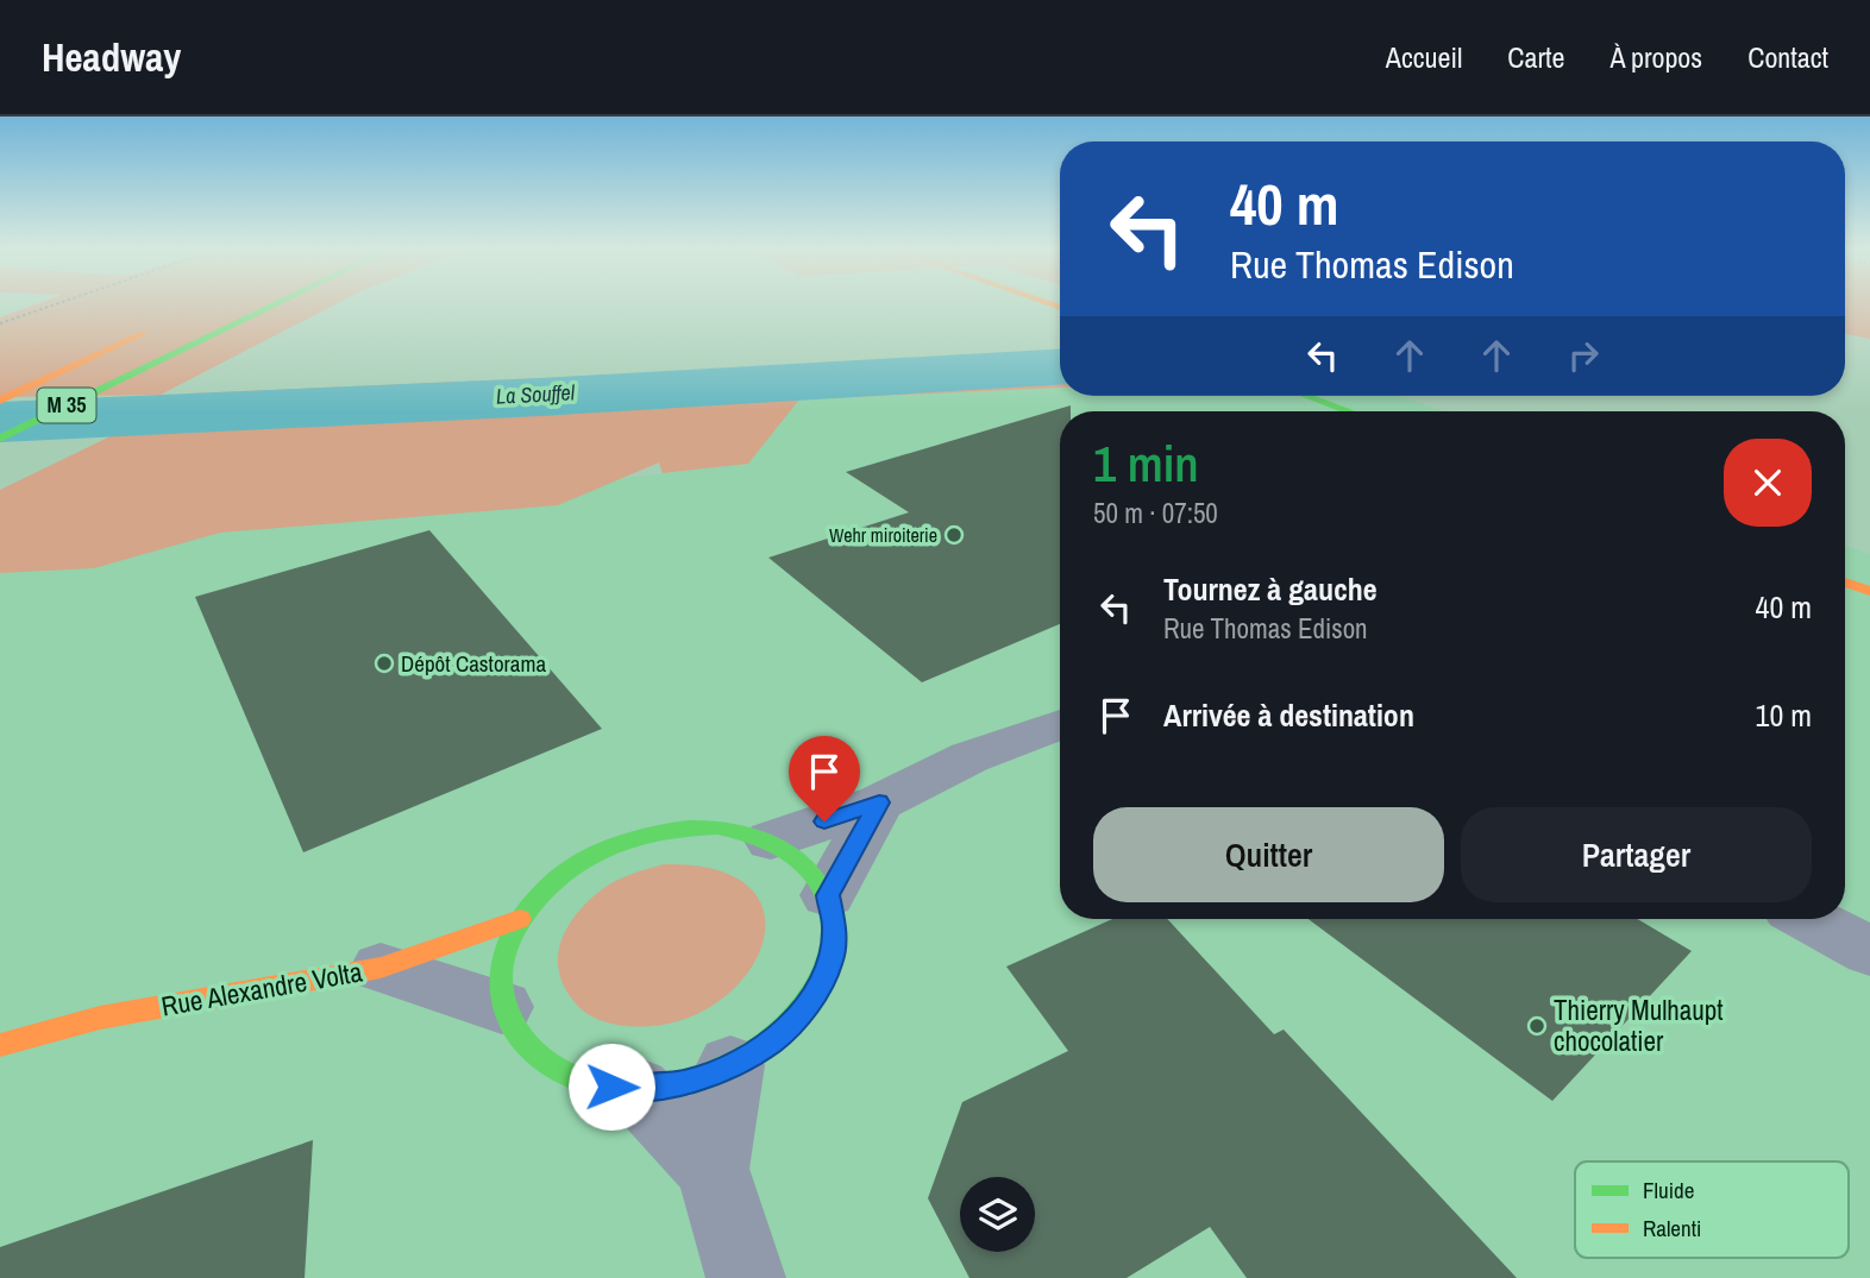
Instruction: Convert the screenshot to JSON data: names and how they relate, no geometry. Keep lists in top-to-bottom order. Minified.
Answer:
{"streets":{"main road":["M 35","Rue Alexandre Volta"]},"water":["La Souffel"],"places":["Wehr miroiterie","Dépôt Castorama","Thierry Mulhaupt chocolatier"],"legend":["Fluide","Ralenti"],"page":{"header":"Headway","nav":["Accueil","Carte","À propos","Contact"],"turn":["40 m","Rue Thomas Edison"],"heading":["1 min","50 m · 07:50"],"list":[{"name":"Tournez à gauche","note":"Rue Thomas Edison","value":"40 m"},{"name":"Arrivée à destination","value":"10 m"}],"buttons":["Quitter","Partager"]}}
